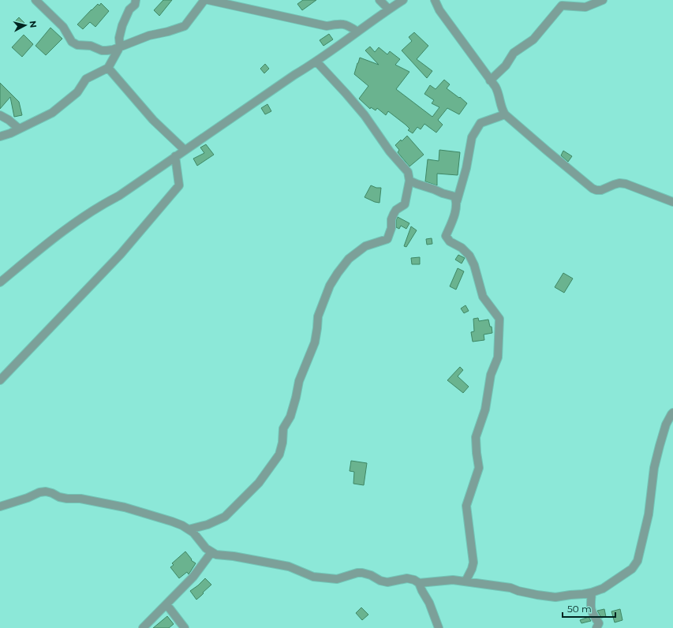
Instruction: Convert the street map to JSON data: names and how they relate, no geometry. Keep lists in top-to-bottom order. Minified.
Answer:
{"scale_bar":"50 m","north":"right"}
